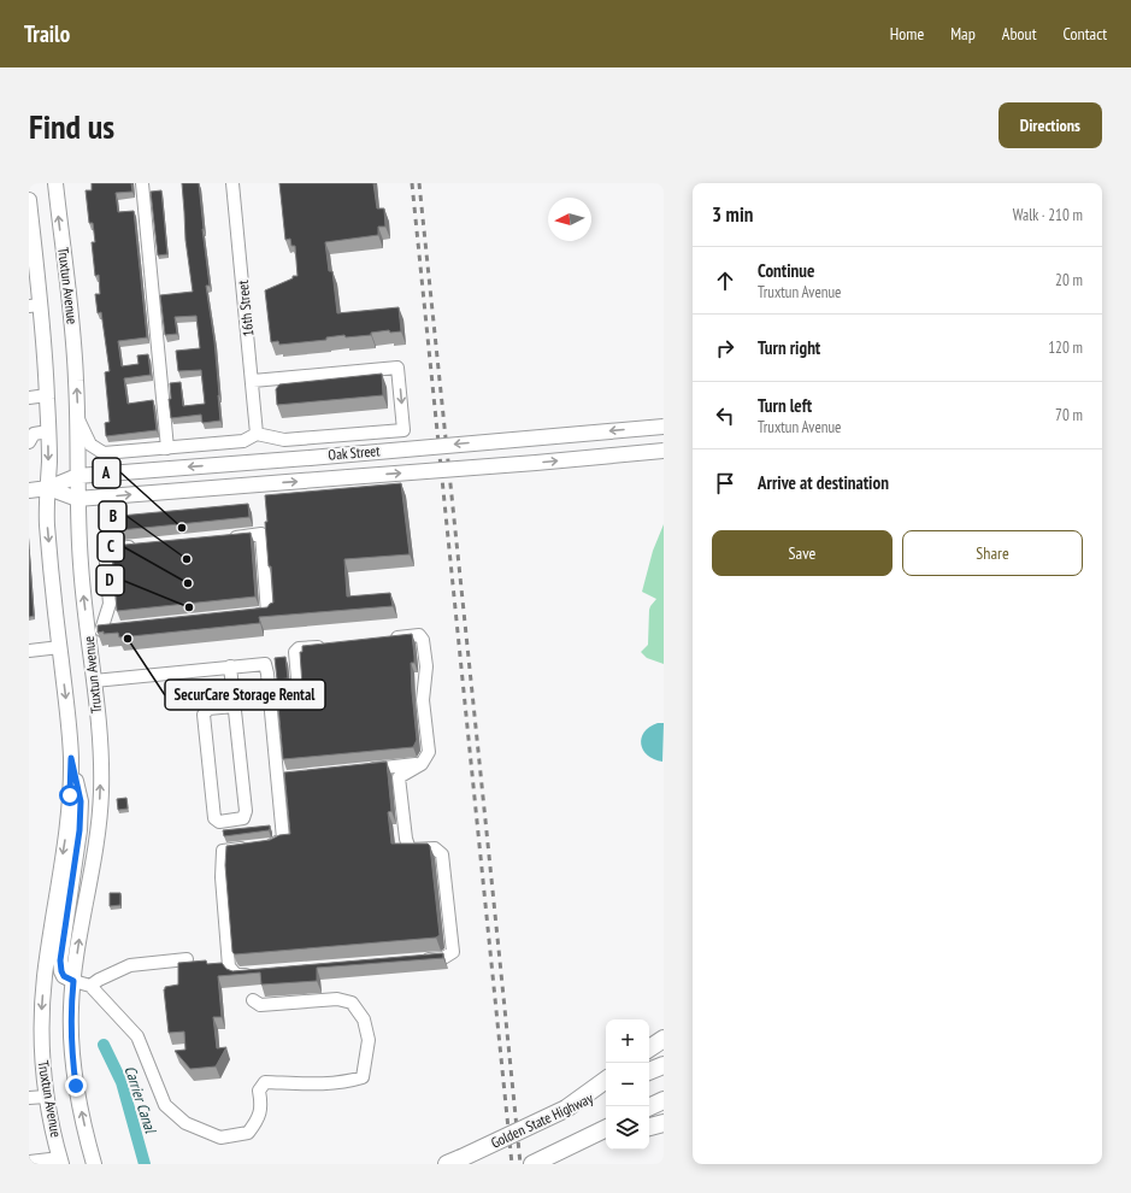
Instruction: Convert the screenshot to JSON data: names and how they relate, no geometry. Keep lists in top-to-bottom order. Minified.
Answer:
{"streets":{"highway":["Golden State Highway"],"main road":["Truxtun Avenue","Oak Street"],"street":["16th Street"]},"crossings":[["Truxtun Avenue","Oak Street"]],"water":["Carrier Canal"],"places":["A","B","C","D","SecurCare Storage Rental"],"north":"left","page":{"header":"Trailo","nav":["Home","Map","About","Contact"],"buttons":["Directions",["Save","Share"]],"title":"Find us","heading":["3 min","Walk · 210 m"],"list":[["Continue","Truxtun Avenue","20 m"],["Turn right","120 m"],["Turn left","Truxtun Avenue","70 m"],"Arrive at destination"],"map_buttons":["+","−"]}}
